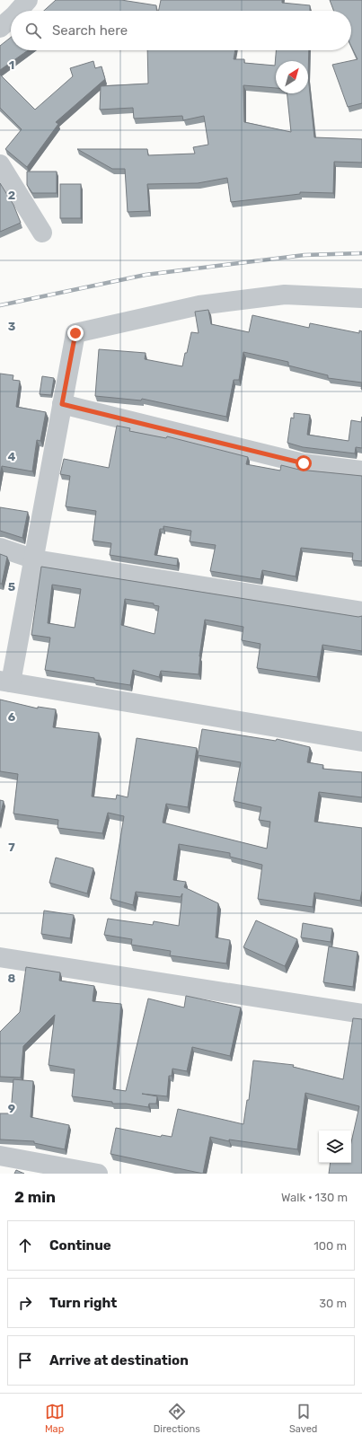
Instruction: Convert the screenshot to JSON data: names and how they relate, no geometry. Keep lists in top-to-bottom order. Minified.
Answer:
{"north":"top right","page":{"search":"Search here","heading":["2 min","Walk · 130 m"],"list":[["Continue","100 m"],["Turn right","30 m"],"Arrive at destination"],"nav":["Map","Directions","Saved"]},"grid":{"rows":["1","2","3","4","5","6","7","8","9"]}}
